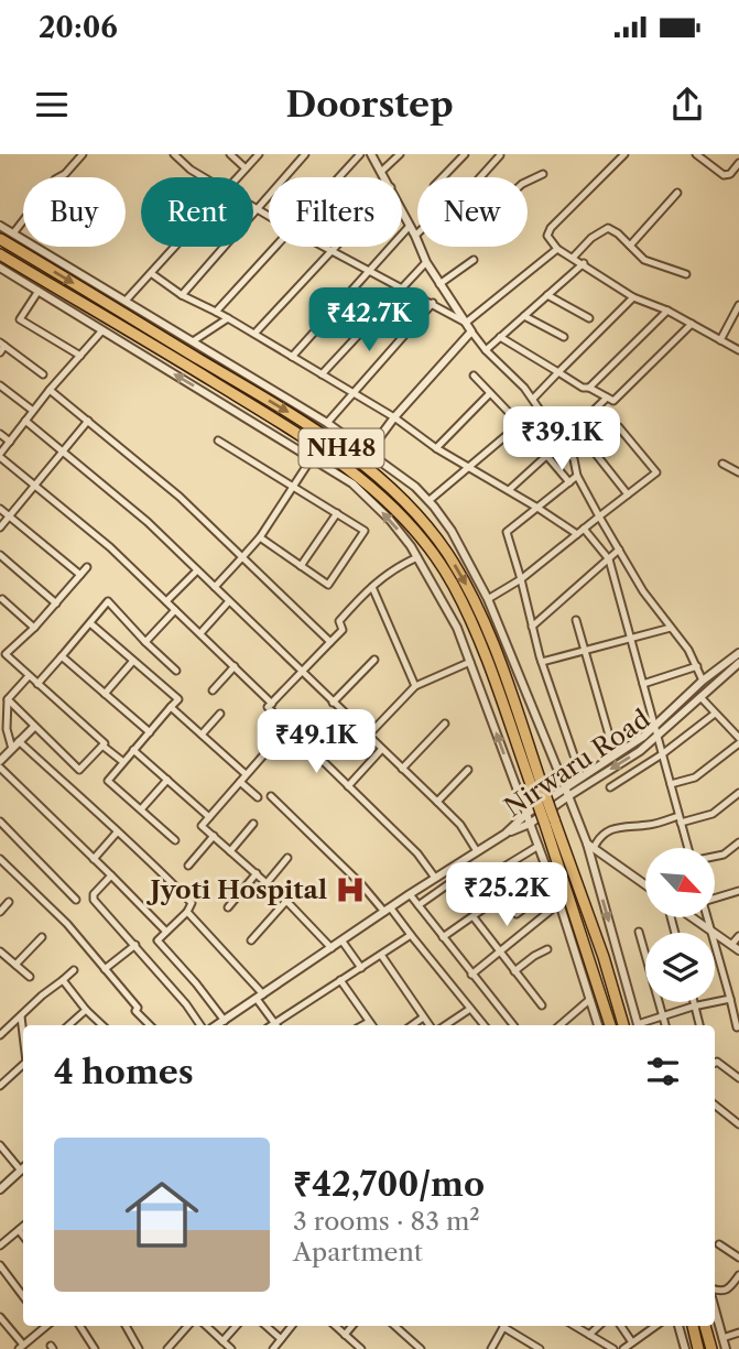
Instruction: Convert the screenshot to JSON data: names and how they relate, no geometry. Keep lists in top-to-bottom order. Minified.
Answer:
{"streets":{"highway":["NH48"],"street":["Nirwaru Road"]},"places":{"hospital":["Jyoti Hospital"]},"north":"bottom right","page":{"status":"20:06","header":"Doorstep","chip":["Buy","Rent","Filters","New"],"price":["₹42.7K","₹39.1K","₹49.1K","₹25.2K"],"heading":"4 homes","list":[{"name":"₹42,700/mo","note":"3 rooms · 83 m² · Apartment"}]}}
